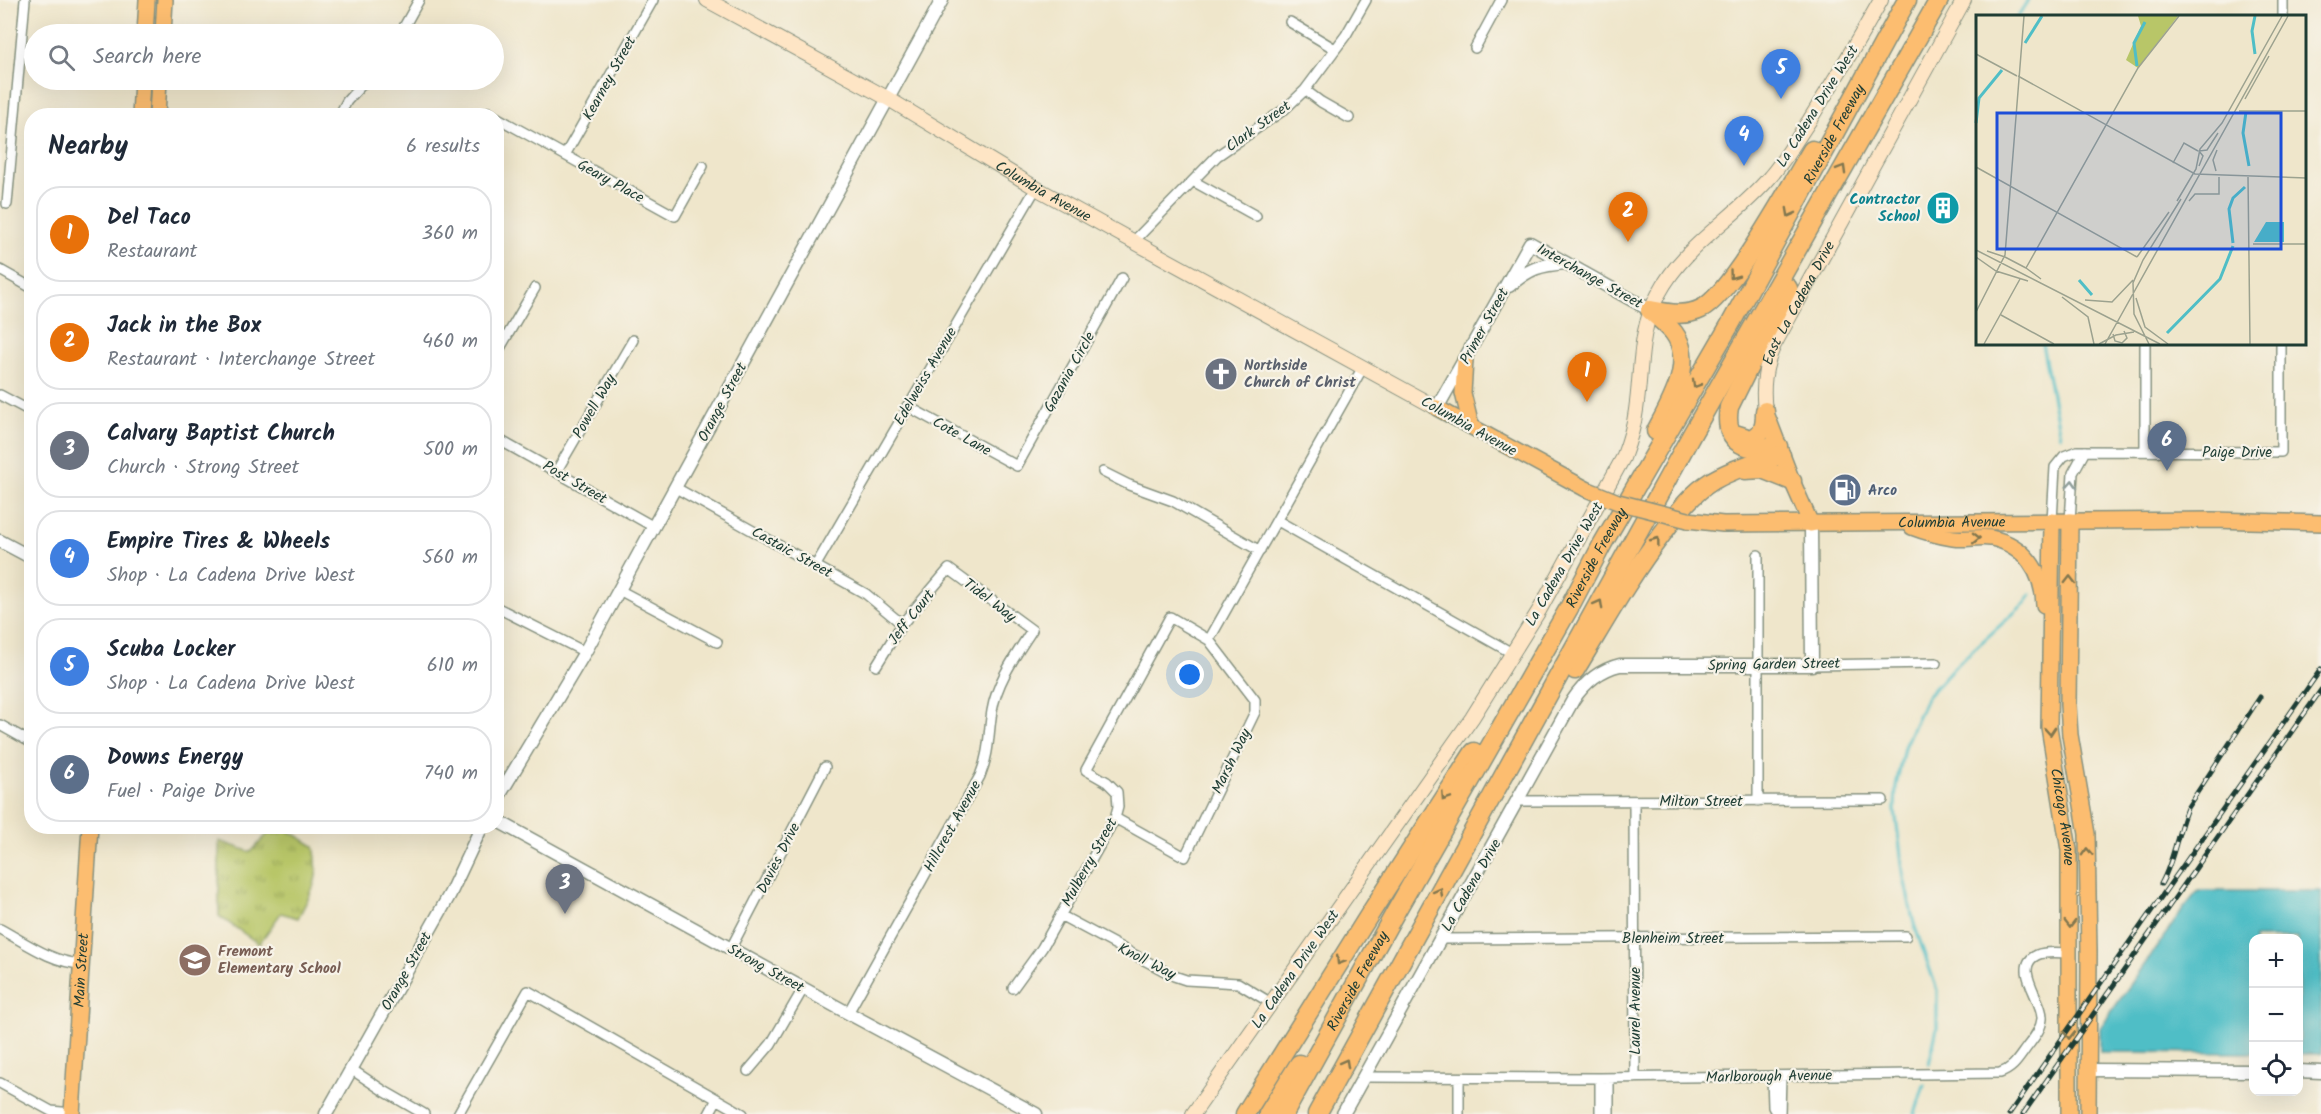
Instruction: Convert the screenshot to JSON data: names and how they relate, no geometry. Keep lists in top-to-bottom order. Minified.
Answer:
{"streets":{"highway":["Riverside Freeway"],"main road":["La Cadena Drive West","Columbia Avenue","East La Cadena Drive","Chicago Avenue","Main Street"],"street":["Kearney Street","Clark Street","Geary Place","Interchange Street","Primer Street","Gazania Circle","Edelweiss Avenue","Orange Street","Powell Way","Cote Lane","Paige Drive","Post Street","Castaic Street","Tidel Way","Jeff Court","Spring Garden Street","Marsh Way","Milton Street","Hillcrest Avenue","Davies Drive","Mulberry Street","La Cadena Drive","Blenheim Street","Knoll Way","Strong Street","Laurel Avenue","Marlborough Avenue"]},"crossings":[["Kearney Street","Geary Place"],["La Cadena Drive West","Interchange Street"],["La Cadena Drive West","Knoll Way"],["Clark Street","Columbia Avenue"],["Columbia Avenue","East La Cadena Drive"],["Columbia Avenue","Primer Street"],["Columbia Avenue","Edelweiss Avenue"],["Columbia Avenue","Orange Street"],["Columbia Avenue","Paige Drive"],["Columbia Avenue","Chicago Avenue"],["Interchange Street","Primer Street"],["Gazania Circle","Cote Lane"],["Edelweiss Avenue","Cote Lane"],["Edelweiss Avenue","Castaic Street"],["Orange Street","Post Street"],["Orange Street","Castaic Street"],["Powell Way","Post Street"],["Paige Drive","Chicago Avenue"],["Castaic Street","Jeff Court"],["Tidel Way","Jeff Court"],["Tidel Way","Hillcrest Avenue"],["Spring Garden Street","La Cadena Drive"],["Marsh Way","Mulberry Street"],["Milton Street","La Cadena Drive"],["Milton Street","Laurel Avenue"],["Chicago Avenue","Marlborough Avenue"],["Hillcrest Avenue","Strong Street"],["Davies Drive","Strong Street"],["Mulberry Street","Knoll Way"],["La Cadena Drive","Blenheim Street"],["La Cadena Drive","Marlborough Avenue"],["Blenheim Street","Laurel Avenue"],["Laurel Avenue","Marlborough Avenue"]],"places":{"building":["Contractor School"],"church":["Northside Church of Christ"],"fuel station":["Arco"],"school or university":["Fremont Elementary School"]},"page":{"search":"Search here","pins":["5","4","2","1","6","3"],"heading":["Nearby","6 results"],"list":[{"mark":"1","name":"Del Taco","note":"Restaurant","value":"360 m"},{"mark":"2","name":"Jack in the Box","note":"Restaurant · Interchange Street","value":"460 m"},{"mark":"3","name":"Calvary Baptist Church","note":"Church · Strong Street","value":"500 m"},{"mark":"4","name":"Empire Tires & Wheels","note":"Shop · La Cadena Drive West","value":"560 m"},{"mark":"5","name":"Scuba Locker","note":"Shop · La Cadena Drive West","value":"610 m"},{"mark":"6","name":"Downs Energy","note":"Fuel · Paige Drive","value":"740 m"}],"map_buttons":["+","−"]}}
